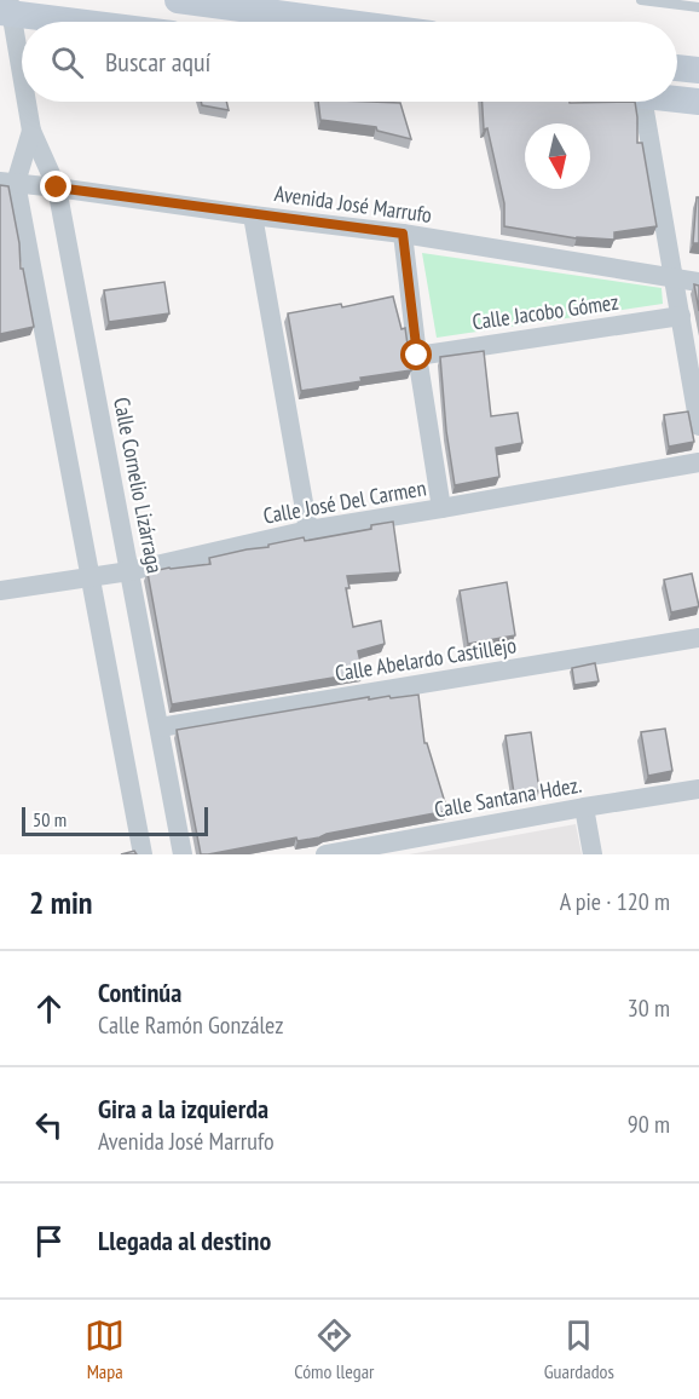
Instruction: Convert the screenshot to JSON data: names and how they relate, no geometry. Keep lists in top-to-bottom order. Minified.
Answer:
{"streets":{"street":["Avenida José Marrufo","Calle Jacobo Gómez","Calle Cornelio Lizárraga","Calle José Del Carmen","Calle Abelardo Castillejo","Calle Santana Hdez."]},"crossings":[["Avenida José Marrufo","Calle Cornelio Lizárraga"],["Calle Cornelio Lizárraga","Calle José Del Carmen"],["Calle Cornelio Lizárraga","Calle Abelardo Castillejo"]],"scale_bar":"50 m","north":"bottom","page":{"search":"Buscar aquí","scale":"50 m","heading":["2 min","A pie · 120 m"],"list":[["Continúa","Calle Ramón González","30 m"],["Gira a la izquierda","Avenida José Marrufo","90 m"],"Llegada al destino"],"nav":["Mapa","Cómo llegar","Guardados"]}}
